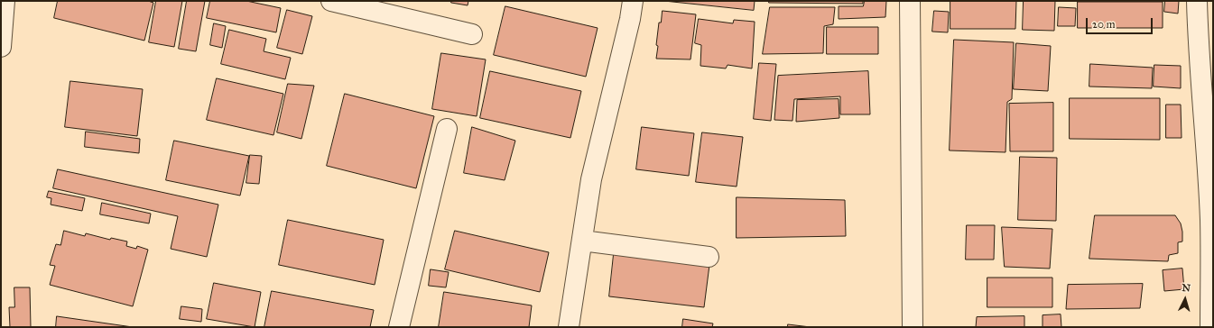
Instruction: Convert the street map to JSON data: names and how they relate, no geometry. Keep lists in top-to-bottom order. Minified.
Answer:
{"scale_bar":"20 m","north":"top"}
